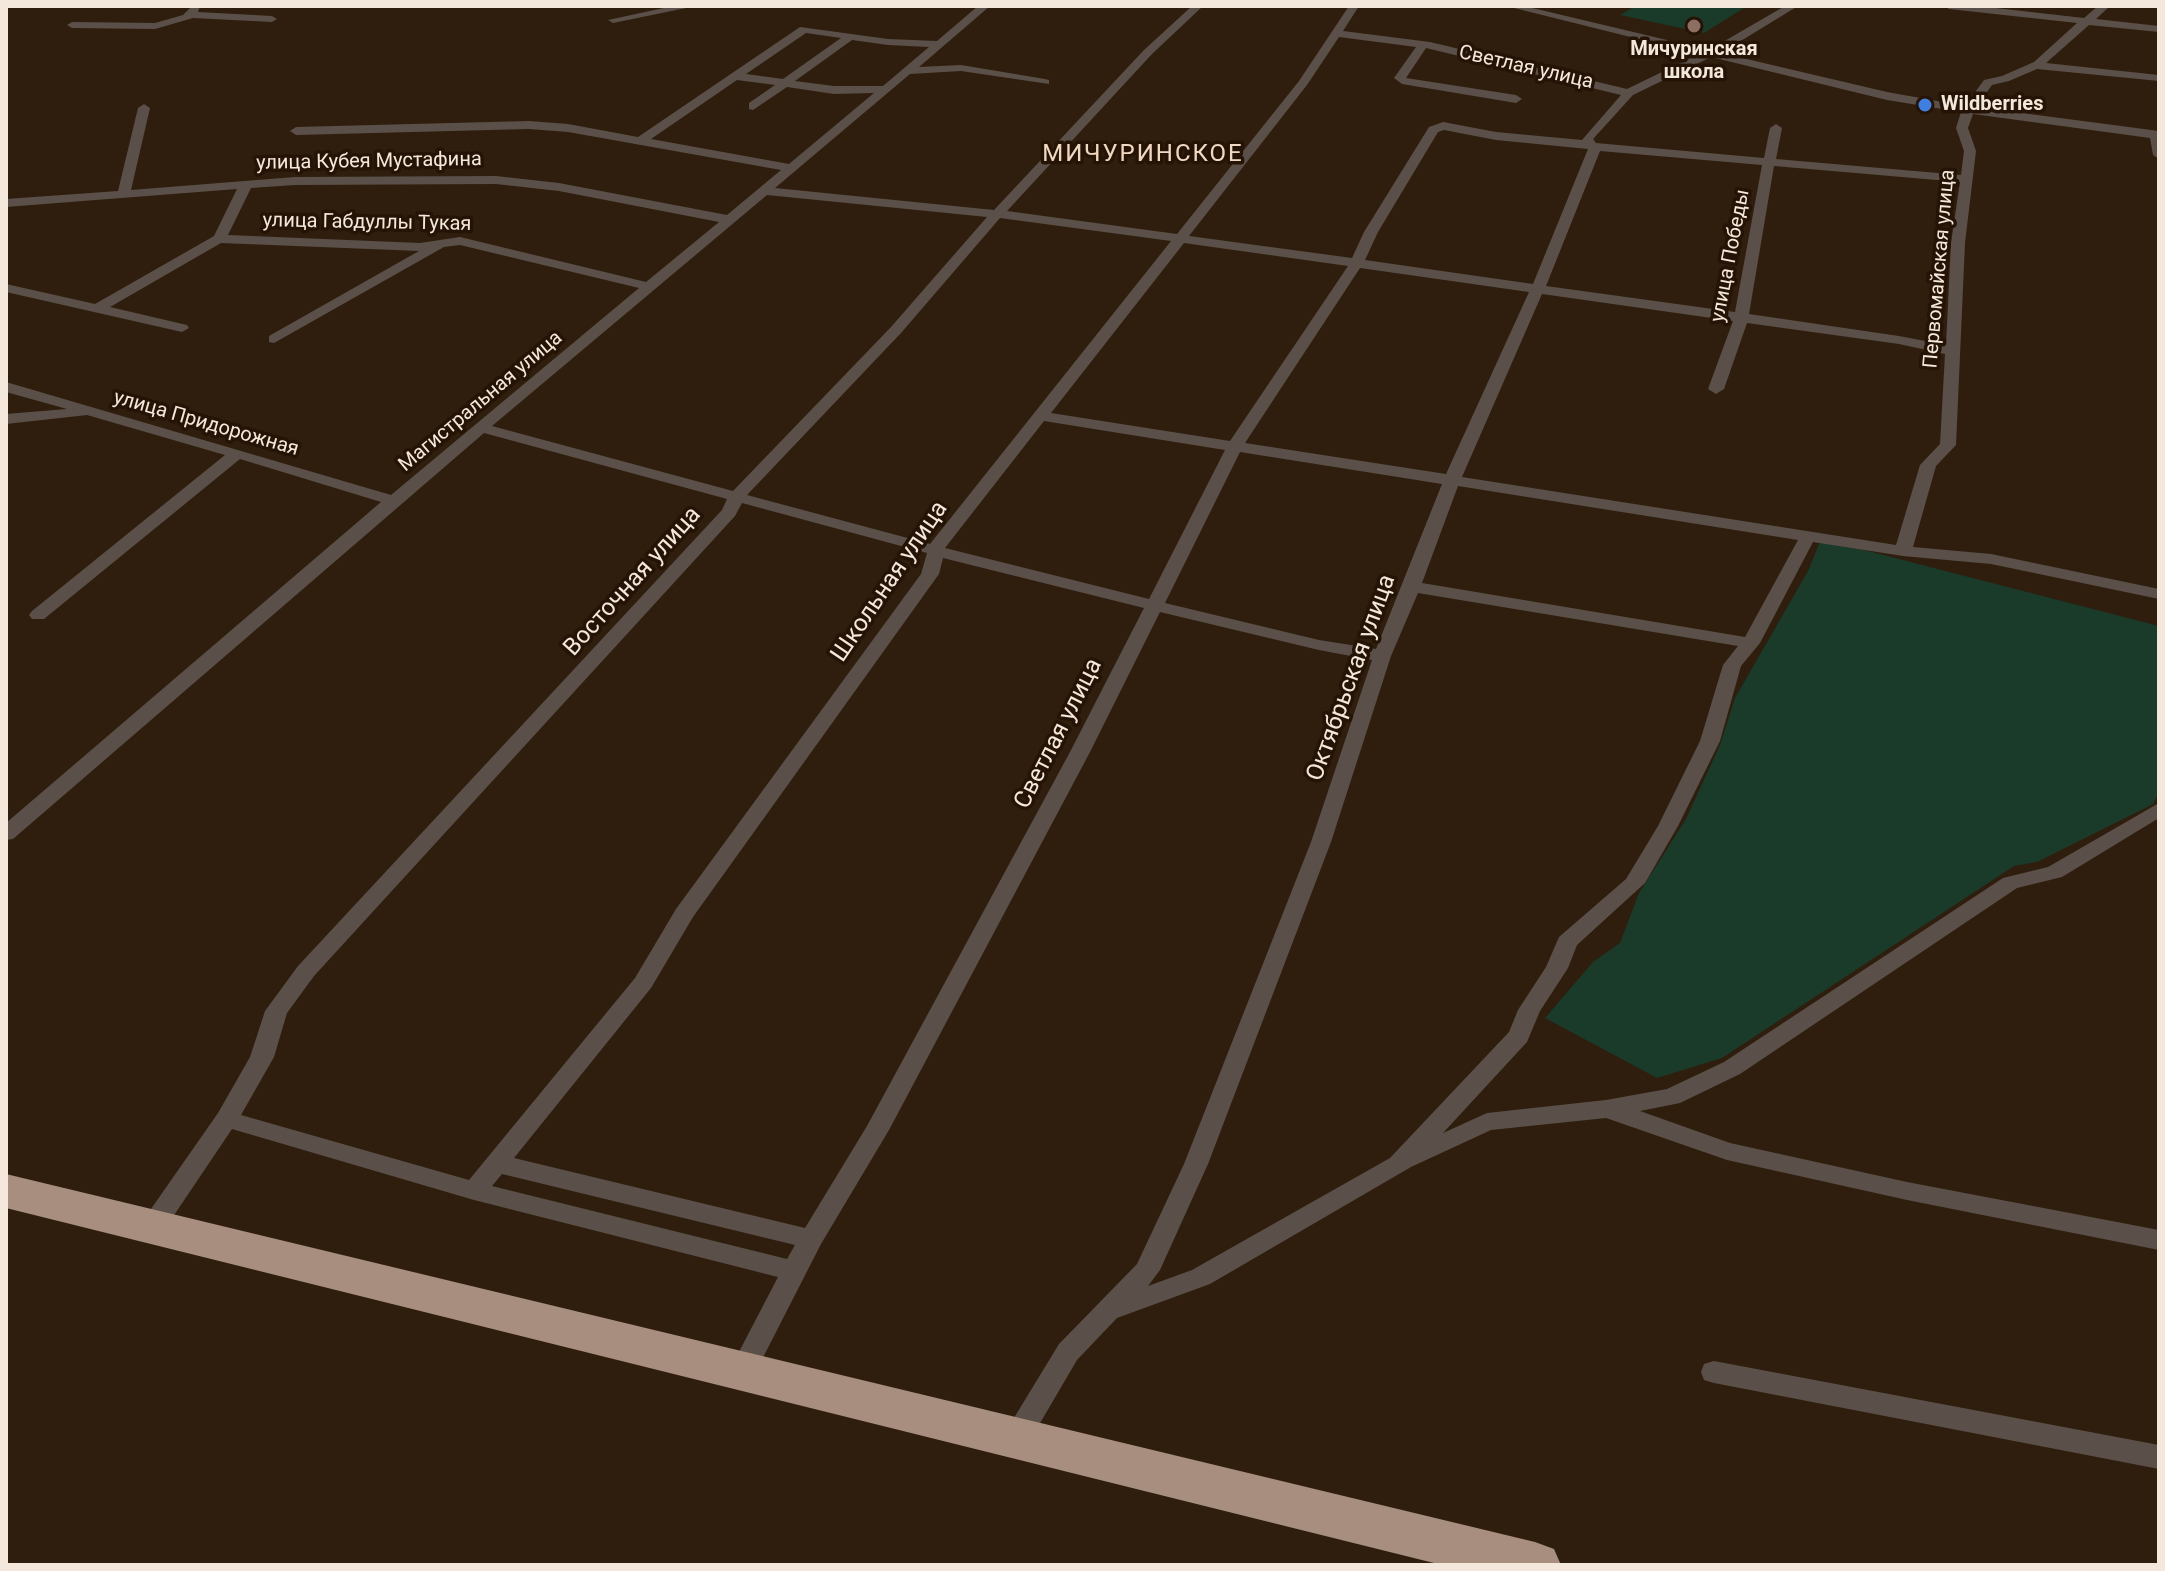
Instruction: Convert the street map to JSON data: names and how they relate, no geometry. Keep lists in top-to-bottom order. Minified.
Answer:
{"streets":{"street":["Светлая улица","улица Кубея Мустафина","улица Габдуллы Тукая","улица Победы","Первомайская улица","Магистральная улица","улица Придорожная","Восточная улица","Школьная улица","Октябрьская улица"]},"crossings":[["Светлая улица","Школьная улица"],["Светлая улица","Октябрьская улица"],["улица Кубея Мустафина","Магистральная улица"],["улица Габдуллы Тукая","Магистральная улица"],["Магистральная улица","улица Придорожная"]],"districts":["МИЧУРИНСКОЕ"],"places":["Мичуринская школа","Wildberries"]}
